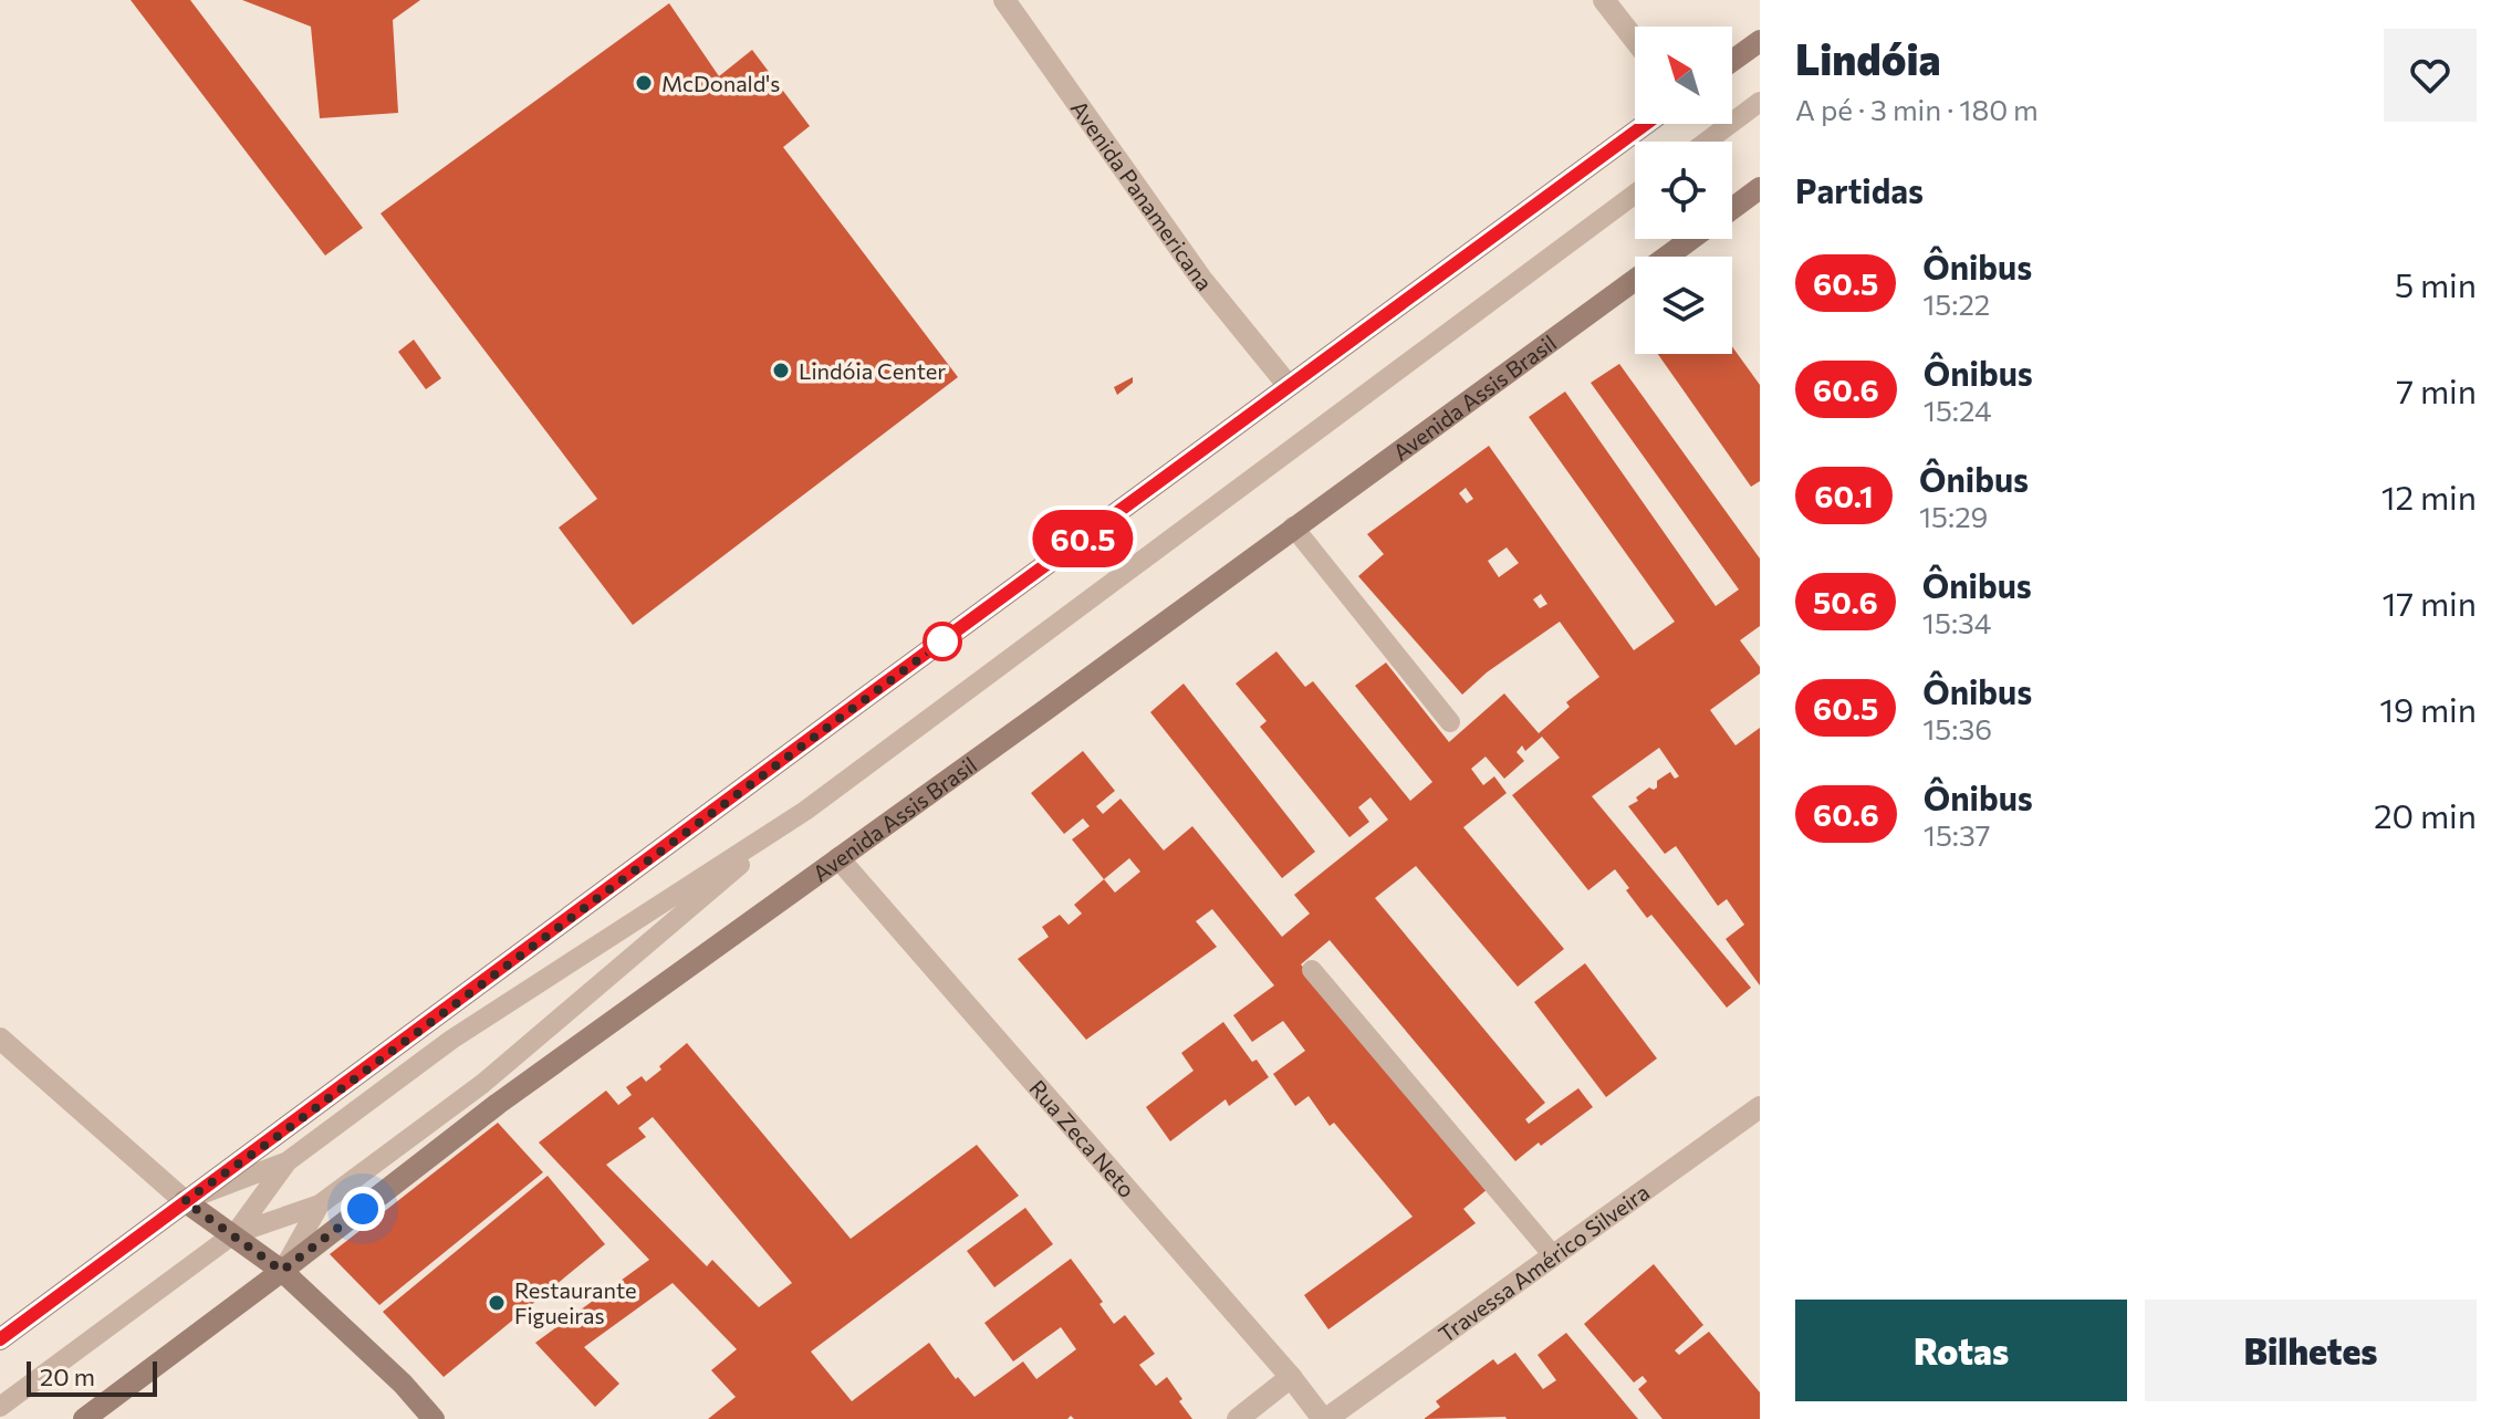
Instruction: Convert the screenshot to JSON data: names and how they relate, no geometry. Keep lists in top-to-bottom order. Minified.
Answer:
{"streets":{"main road":["Avenida Assis Brasil"],"street":["Avenida Panamericana","Rua Zeca Neto","Travessa Américo Silveira"]},"crossings":[["Avenida Assis Brasil","Rua Zeca Neto"],["Rua Zeca Neto","Travessa Américo Silveira"]],"places":["McDonald's","Lindóia Center","Restaurante Figueiras"],"lines":["bus line 60.5"],"scale_bar":"20 m","north":"top left","page":{"on_map":"60.5","heading":[["Lindóia","A pé · 3 min · 180 m"],"Partidas"],"list":[{"mark":"60.5","name":"Ônibus","note":"15:22","value":"5 min"},{"mark":"60.6","name":"Ônibus","note":"15:24","value":"7 min"},{"mark":"60.1","name":"Ônibus","note":"15:29","value":"12 min"},{"mark":"50.6","name":"Ônibus","note":"15:34","value":"17 min"},{"mark":"60.5","name":"Ônibus","note":"15:36","value":"19 min"},{"mark":"60.6","name":"Ônibus","note":"15:37","value":"20 min"}],"buttons":["Rotas","Bilhetes"],"scale":"20 m"}}
